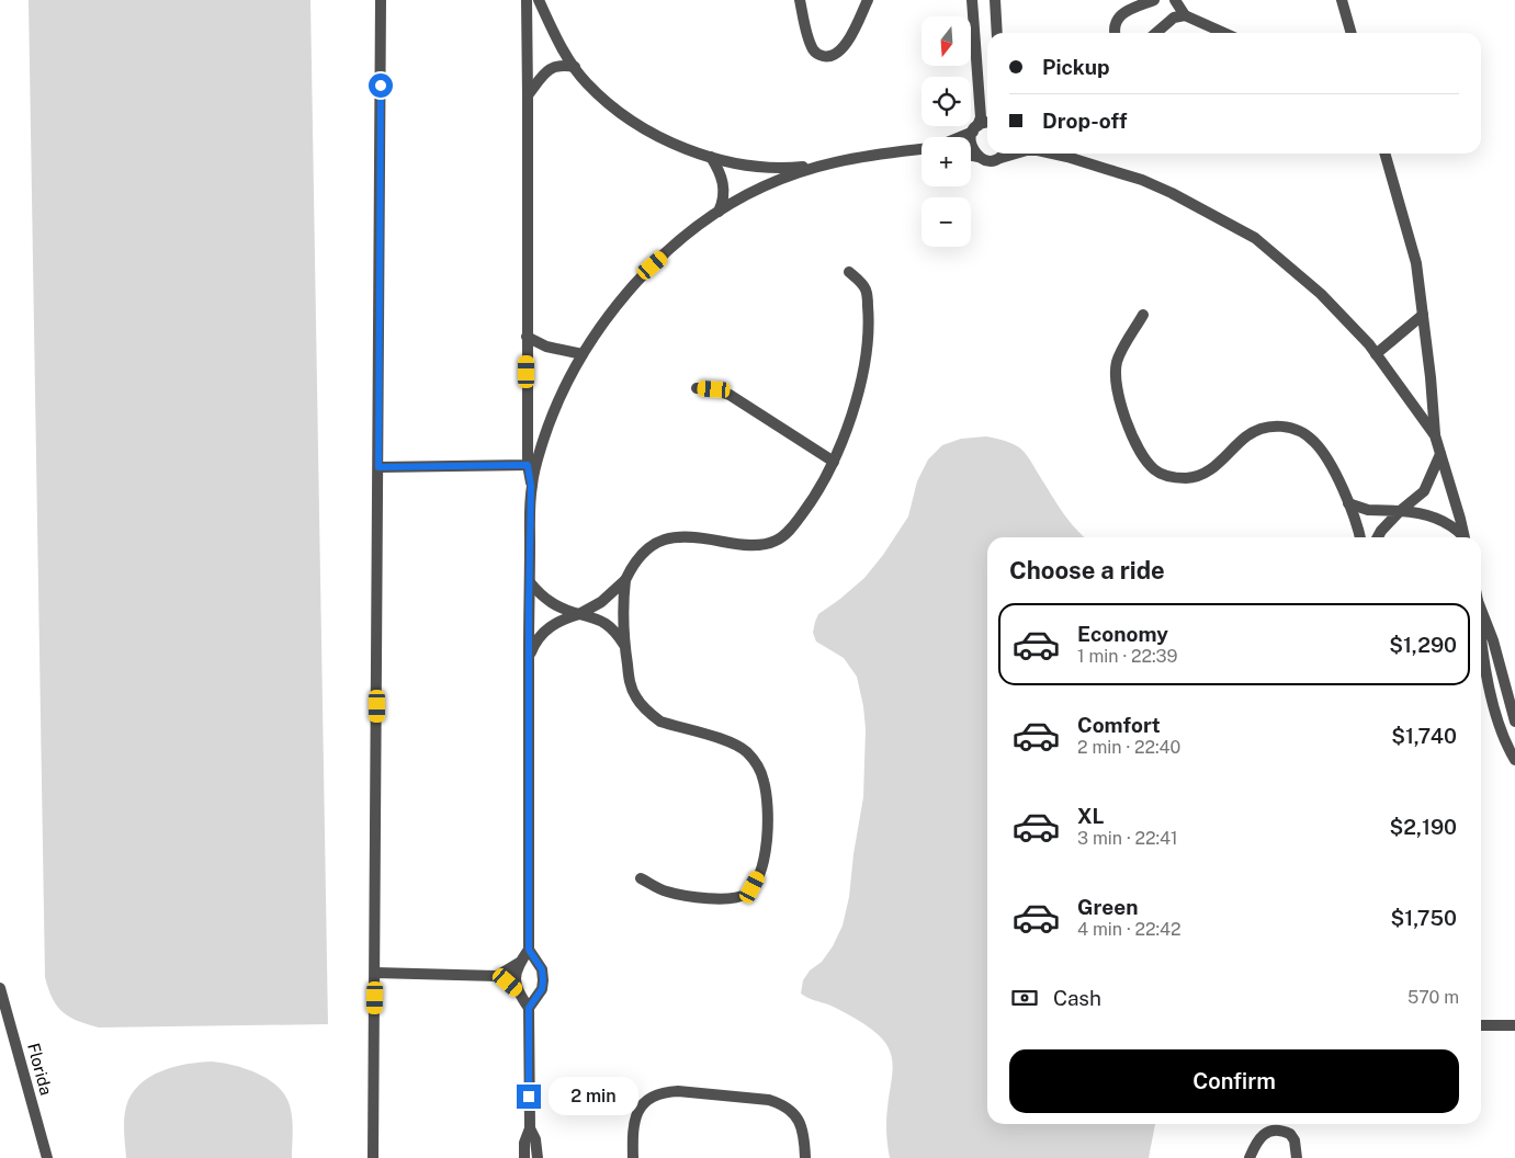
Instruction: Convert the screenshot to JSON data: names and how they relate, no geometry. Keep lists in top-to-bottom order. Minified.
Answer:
{"streets":{"street":["Florida"]},"north":"bottom","page":{"map_buttons":["+","−"],"banner":["Pickup","Drop-off"],"heading":"Choose a ride","list":[{"name":"Economy","note":"1 min · 22:39","value":"$1,290"},{"name":"Comfort","note":"2 min · 22:40","value":"$1,740"},{"name":"XL","note":"3 min · 22:41","value":"$2,190"},{"name":"Green","note":"4 min · 22:42","value":"$1,750"}],"pay":["Cash","570 m"],"buttons":"Confirm","bubble":"2 min"}}
